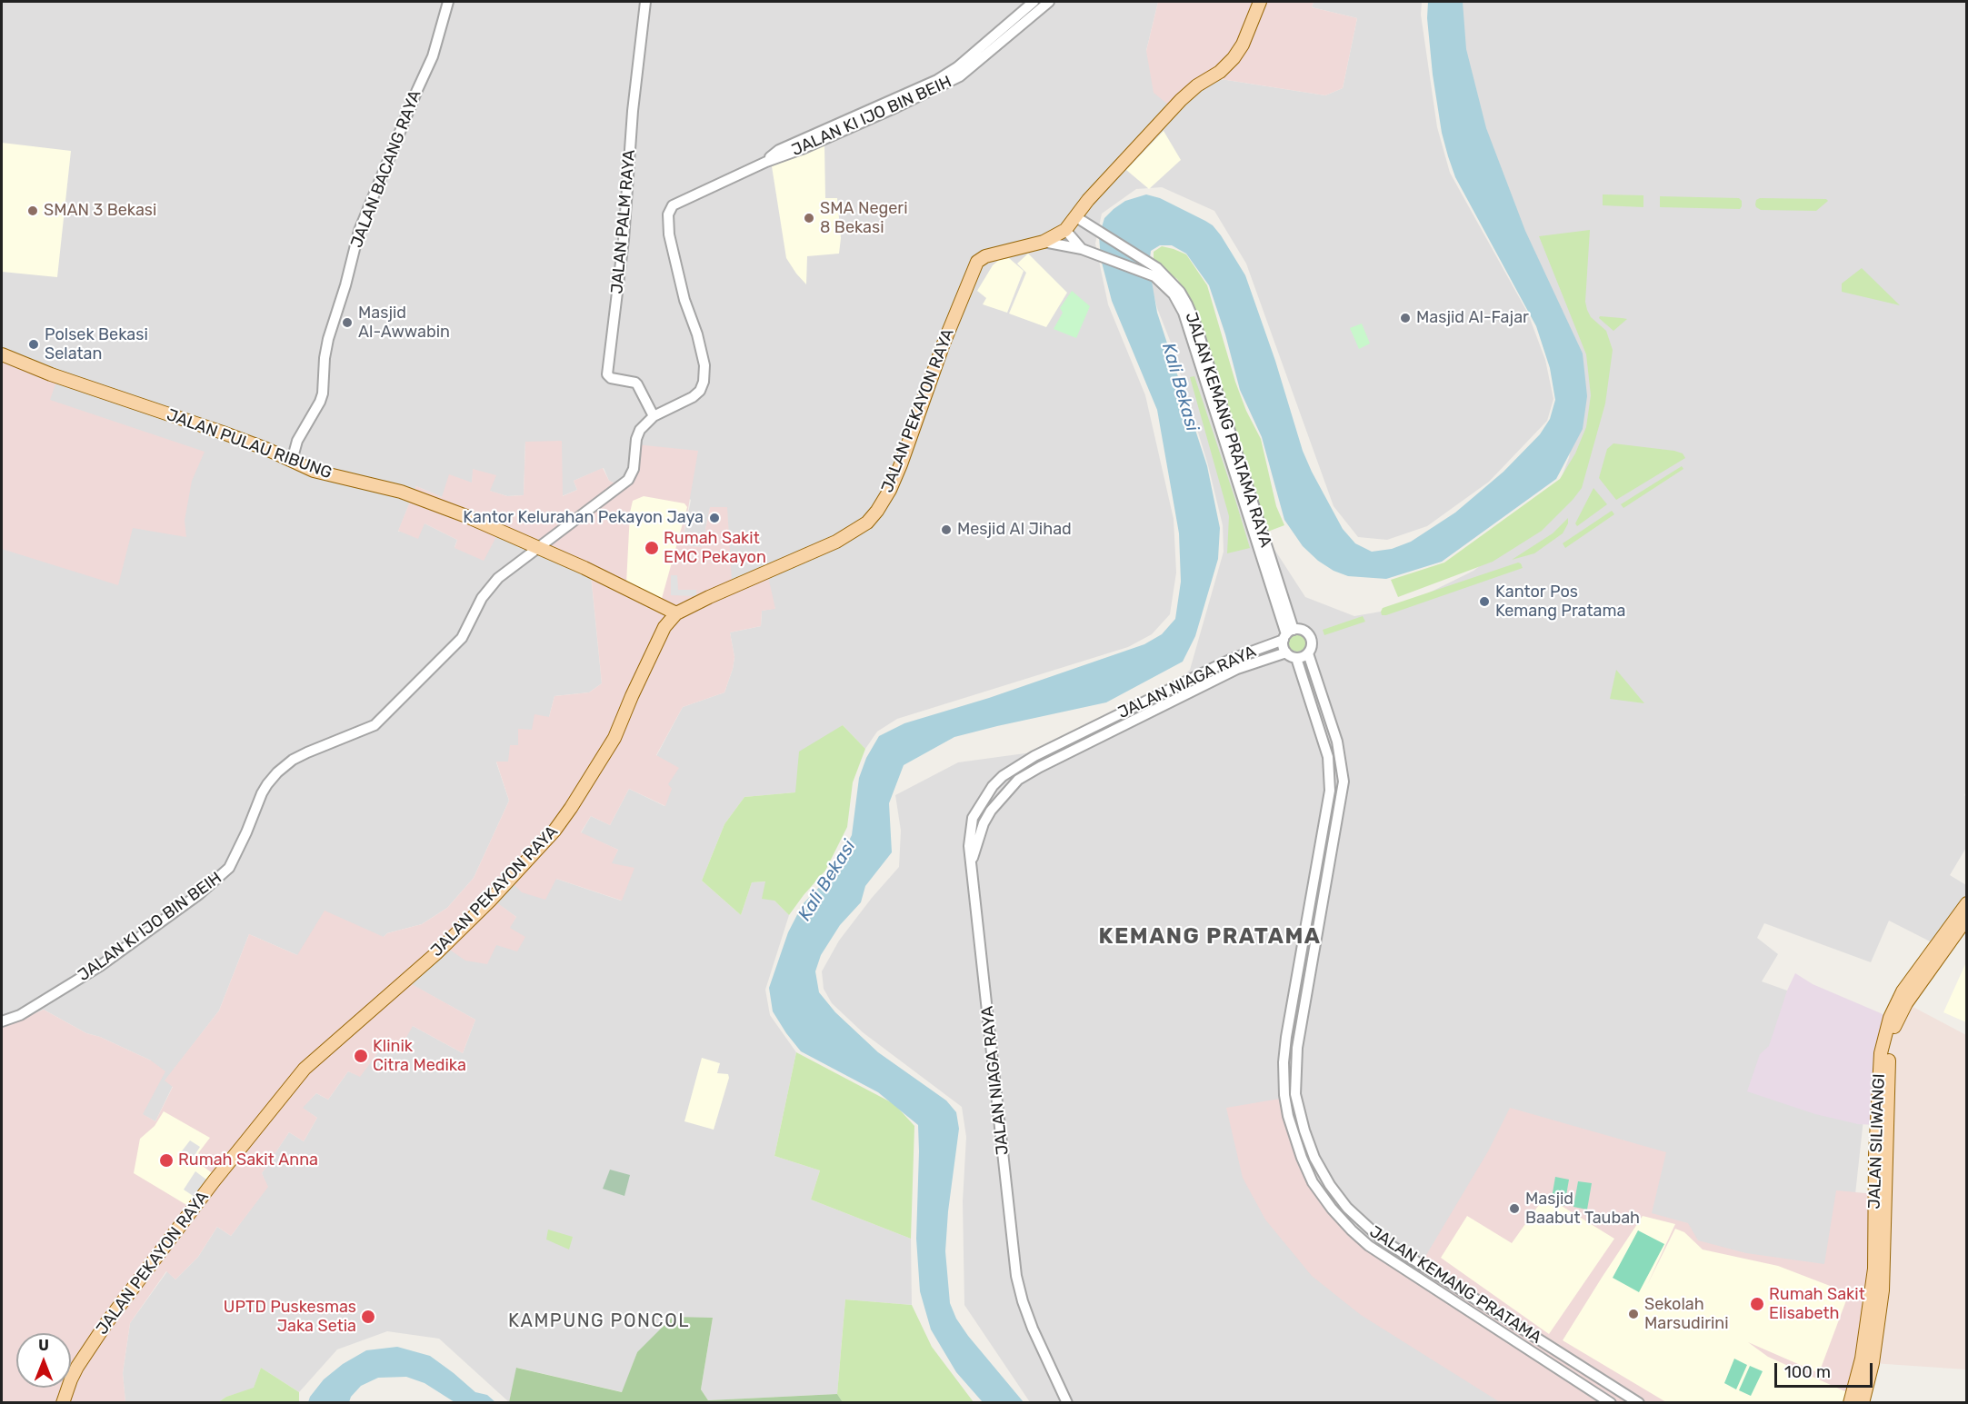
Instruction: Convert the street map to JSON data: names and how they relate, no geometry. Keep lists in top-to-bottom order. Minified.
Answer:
{"streets":{"main road":["JALAN PEKAYON RAYA","JALAN PULAU RIBUNG","JALAN SILIWANGI"],"street":["JALAN KI IJO BIN BEIH","JALAN BACANG RAYA","JALAN PALM RAYA","JALAN KEMANG PRATAMA RAYA","JALAN NIAGA RAYA","JALAN KEMANG PRATAMA"]},"crossings":[["JALAN KI IJO BIN BEIH","JALAN PALM RAYA"],["JALAN KI IJO BIN BEIH","JALAN PULAU RIBUNG"],["JALAN BACANG RAYA","JALAN PULAU RIBUNG"],["JALAN PEKAYON RAYA","JALAN KEMANG PRATAMA RAYA"],["JALAN PEKAYON RAYA","JALAN PULAU RIBUNG"],["JALAN KEMANG PRATAMA RAYA","JALAN NIAGA RAYA"],["JALAN KEMANG PRATAMA RAYA","JALAN KEMANG PRATAMA"],["JALAN NIAGA RAYA","JALAN KEMANG PRATAMA"]],"districts":["KEMANG PRATAMA","KAMPUNG PONCOL"],"water":["Kali Bekasi"],"places":["SMAN 3 Bekasi","SMA Negeri 8 Bekasi","Masjid Al-Fajar","Masjid Al-Awwabin","Polsek Bekasi Selatan","Kantor Kelurahan Pekayon Jaya","Mesjid Al Jihad","Rumah Sakit EMC Pekayon","Kantor Pos Kemang Pratama","Klinik Citra Medika","Rumah Sakit Anna","Masjid Baabut Taubah","Rumah Sakit Elisabeth","Sekolah Marsudirini","UPTD Puskesmas Jaka Setia"],"scale_bar":"100 m","north":"top"}
